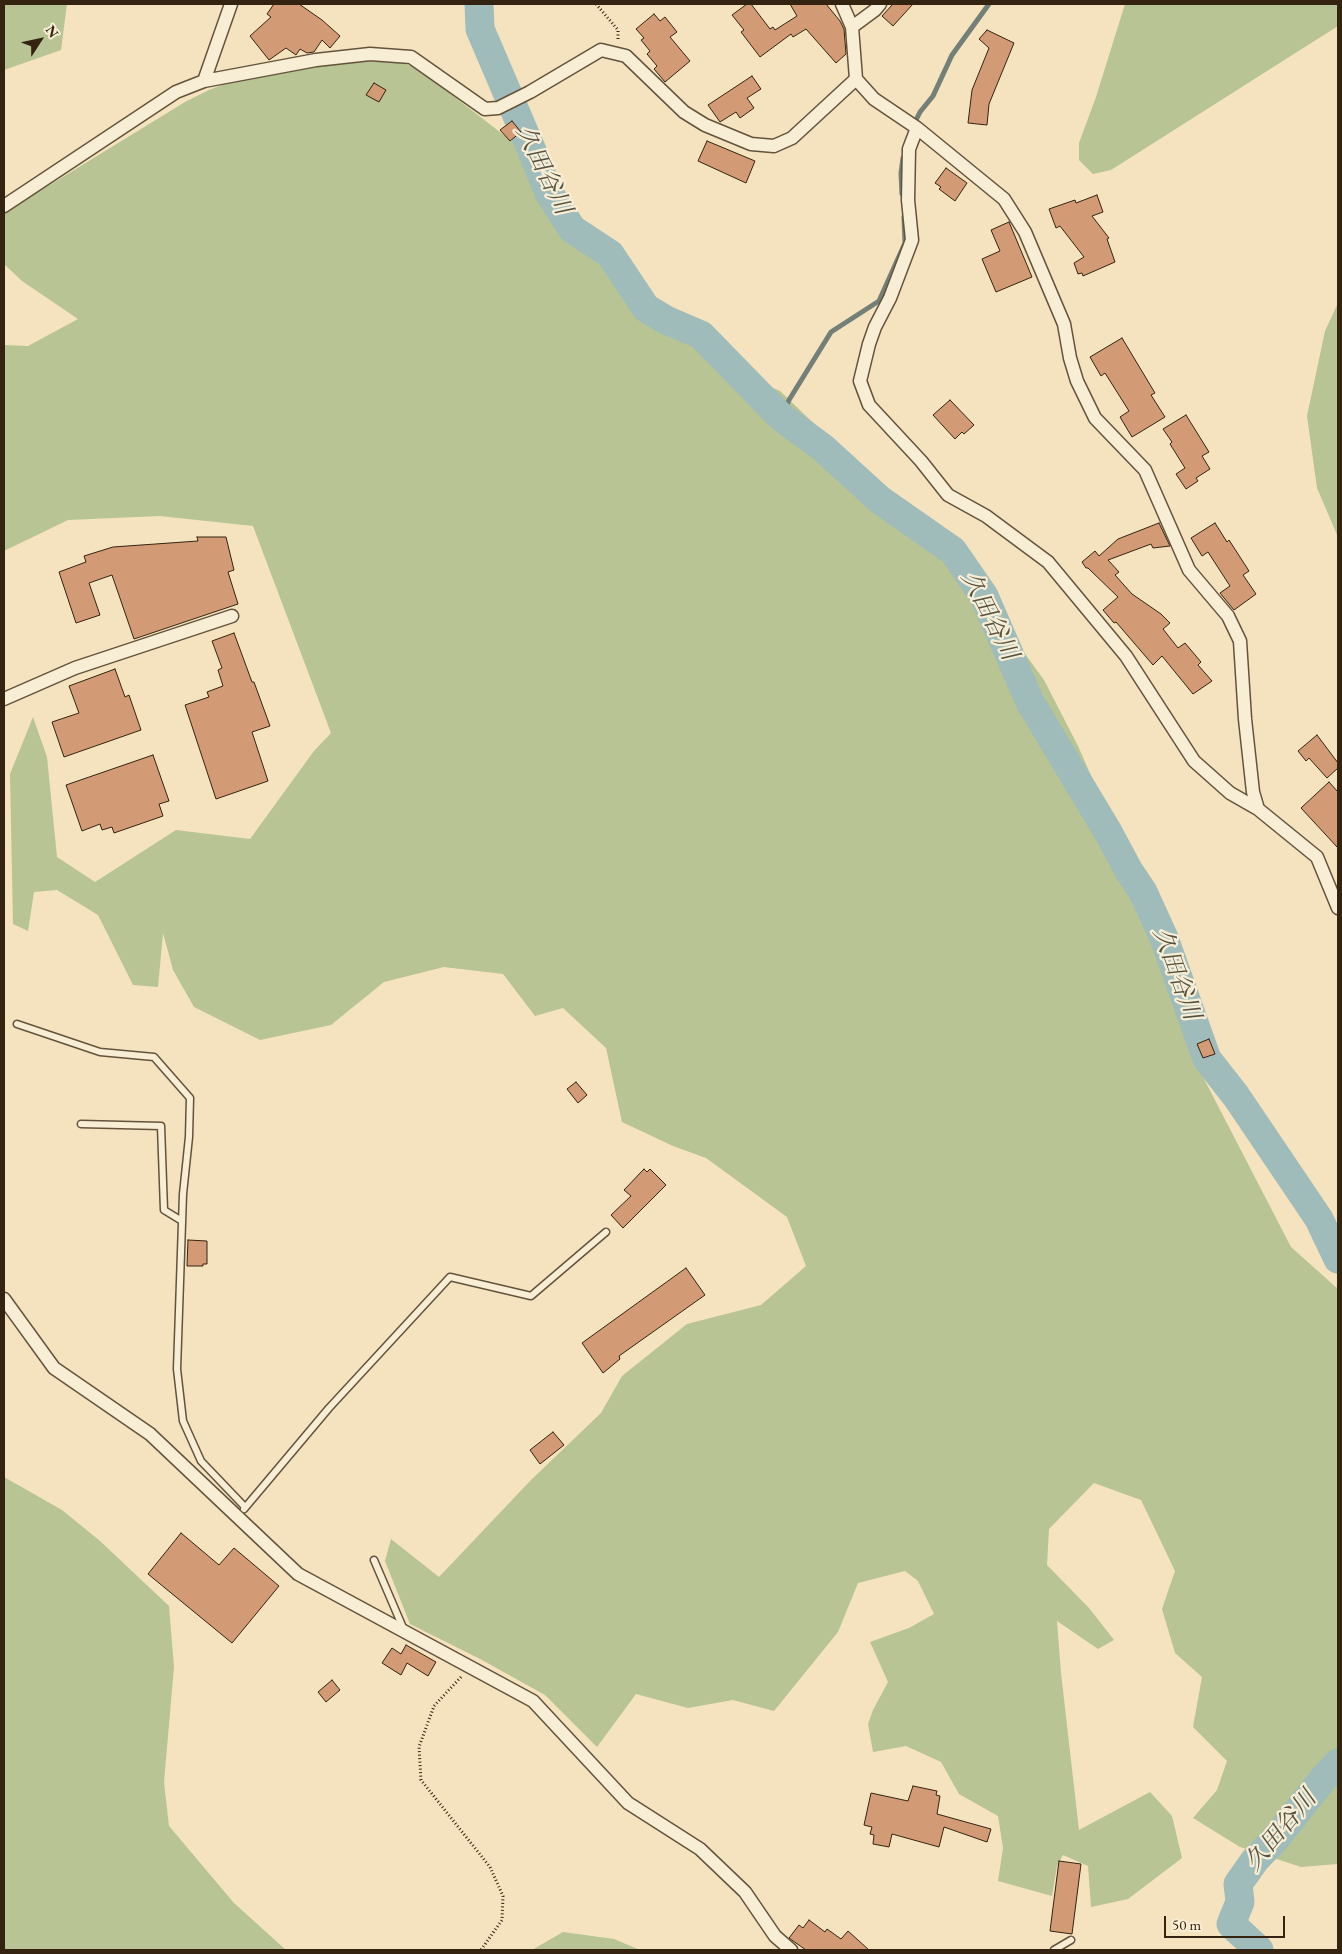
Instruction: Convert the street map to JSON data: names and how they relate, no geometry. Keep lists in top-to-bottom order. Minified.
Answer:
{"water":["久田谷川"],"scale_bar":"50 m","north":"top right"}
